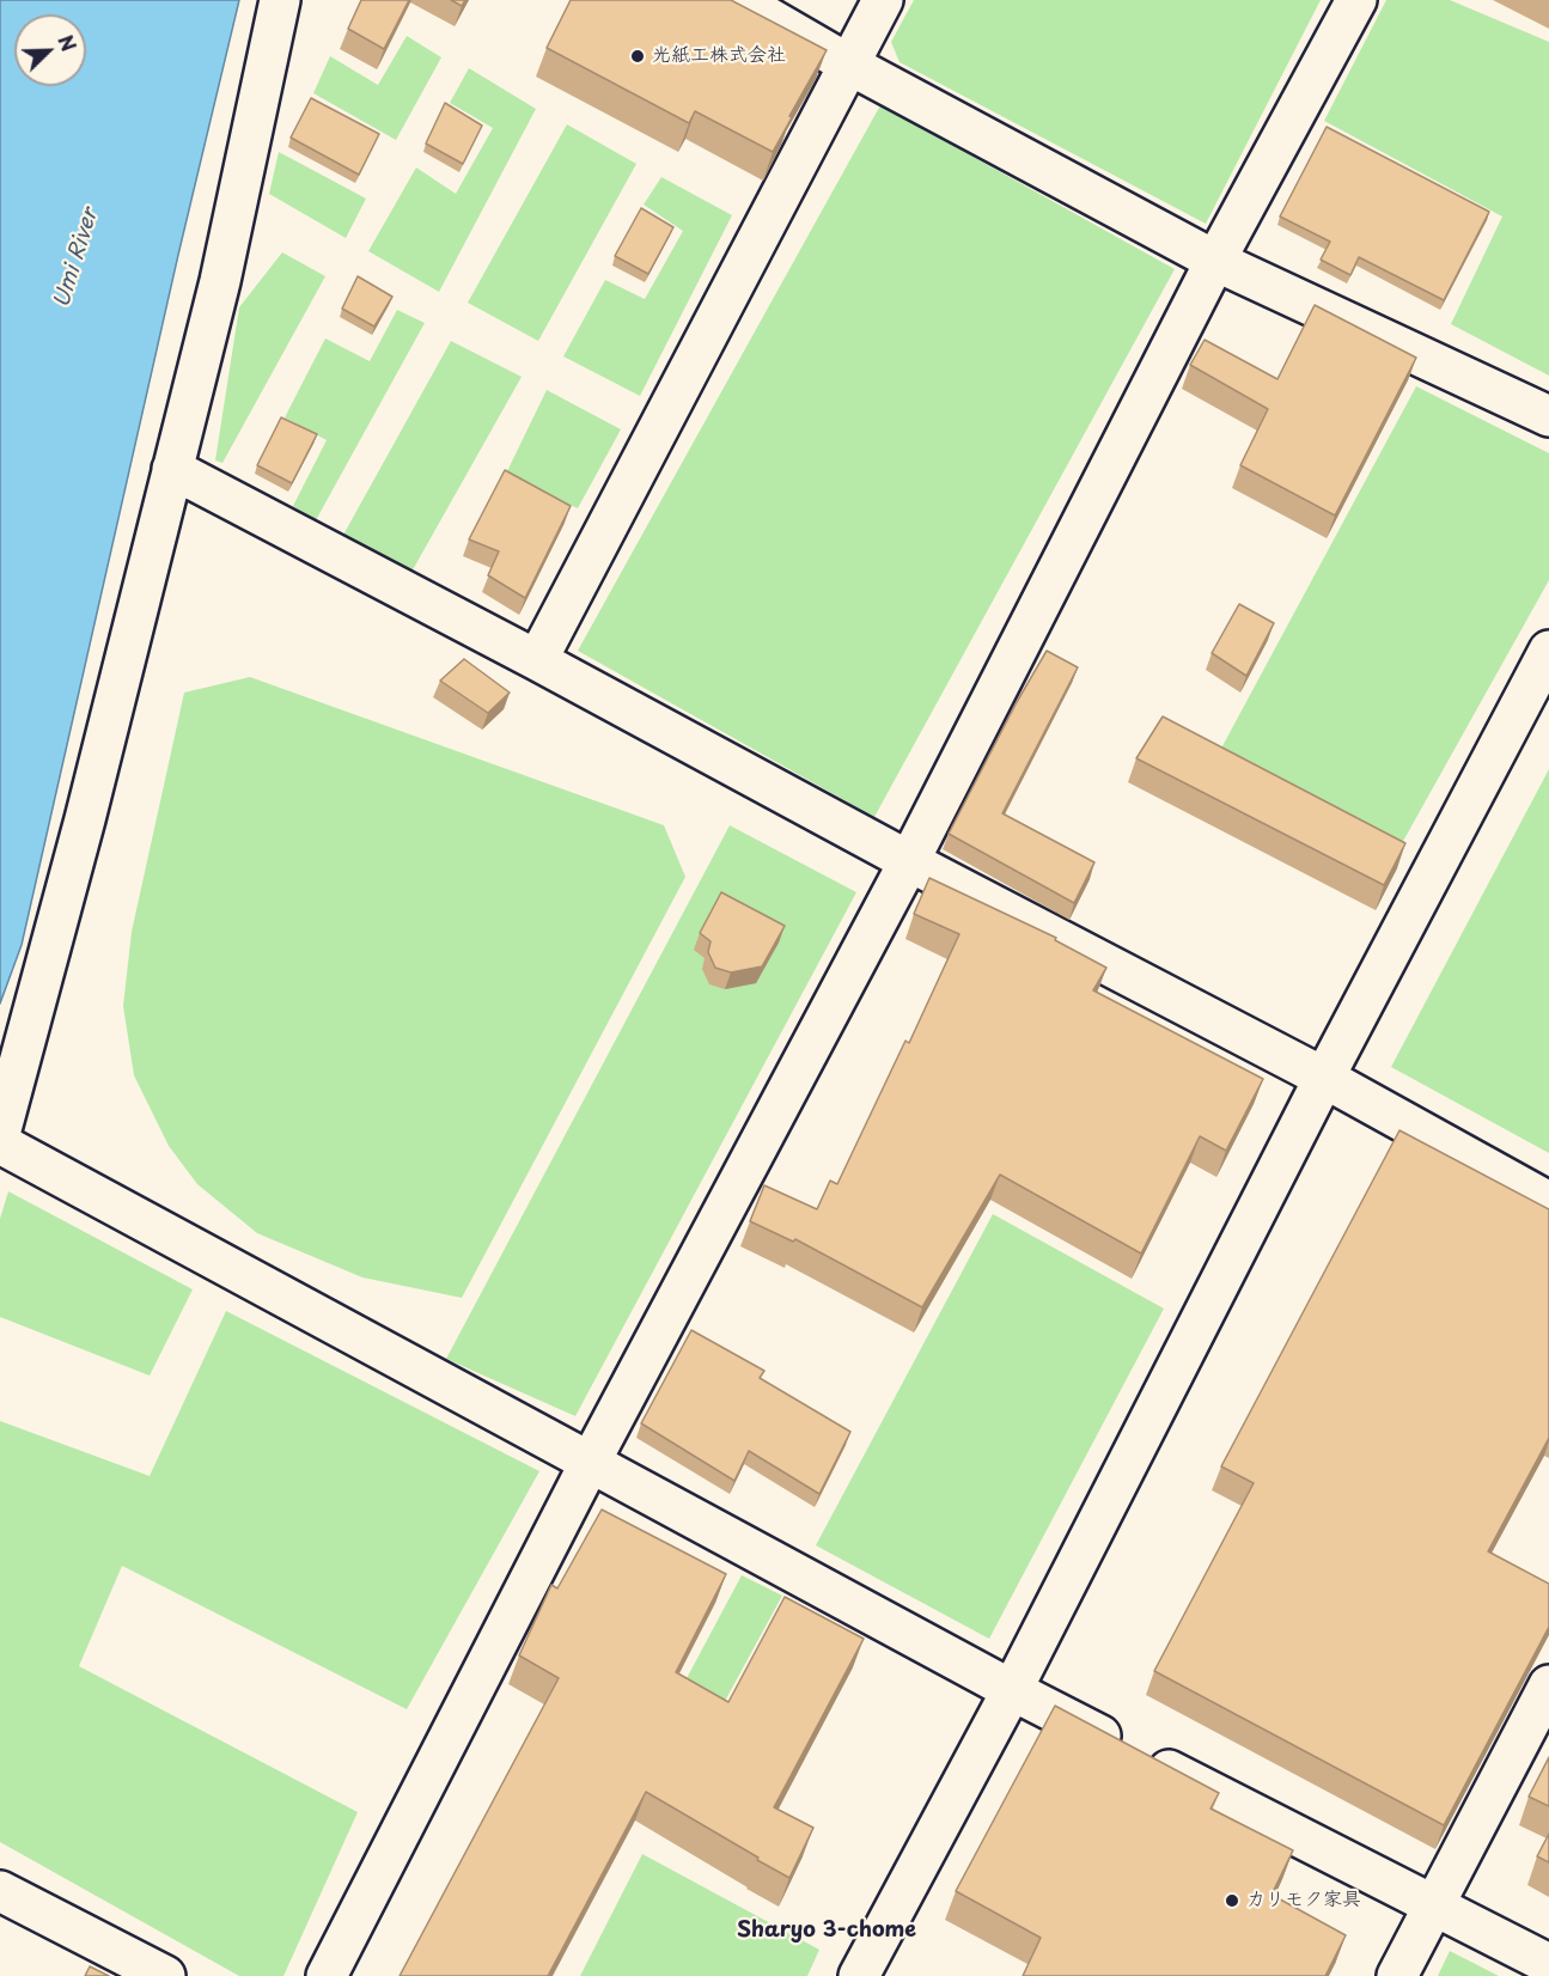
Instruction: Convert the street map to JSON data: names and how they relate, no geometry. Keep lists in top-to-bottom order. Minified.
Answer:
{"districts":["Sharyo 3-chome"],"water":["Umi River"],"places":["光紙工株式会社","カリモク家具"],"north":"top right"}
